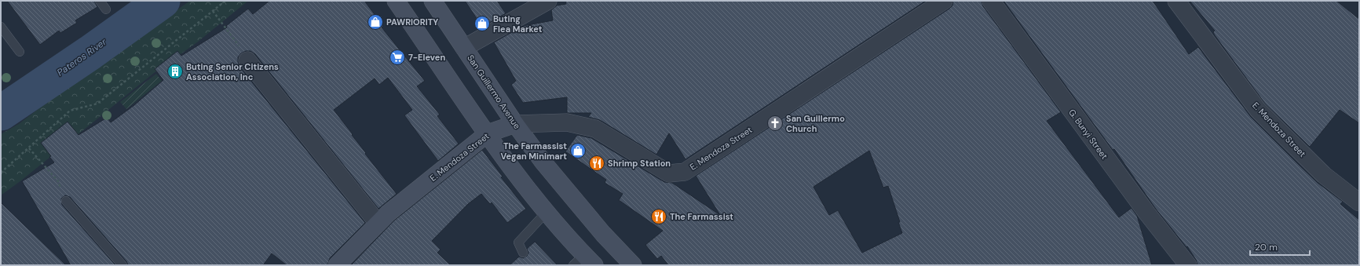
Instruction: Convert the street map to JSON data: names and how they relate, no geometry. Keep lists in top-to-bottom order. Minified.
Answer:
{"streets":{"main road":["San Guillermo Avenue","E. Mendoza Street"],"street":["G. Bunyi Street"]},"crossings":[["San Guillermo Avenue","E. Mendoza Street"]],"water":["Pateros River"],"places":{"shop":["PAWRIORITY","Buting Flea Market","The Farmassist Vegan Minimart"],"supermarket":["7-Eleven"],"building":["Buting Senior Citizens Association, Inc"],"church":["San Guillermo Church"],"restaurant":["Shrimp Station","The Farmassist"]},"scale_bar":"20 m"}
